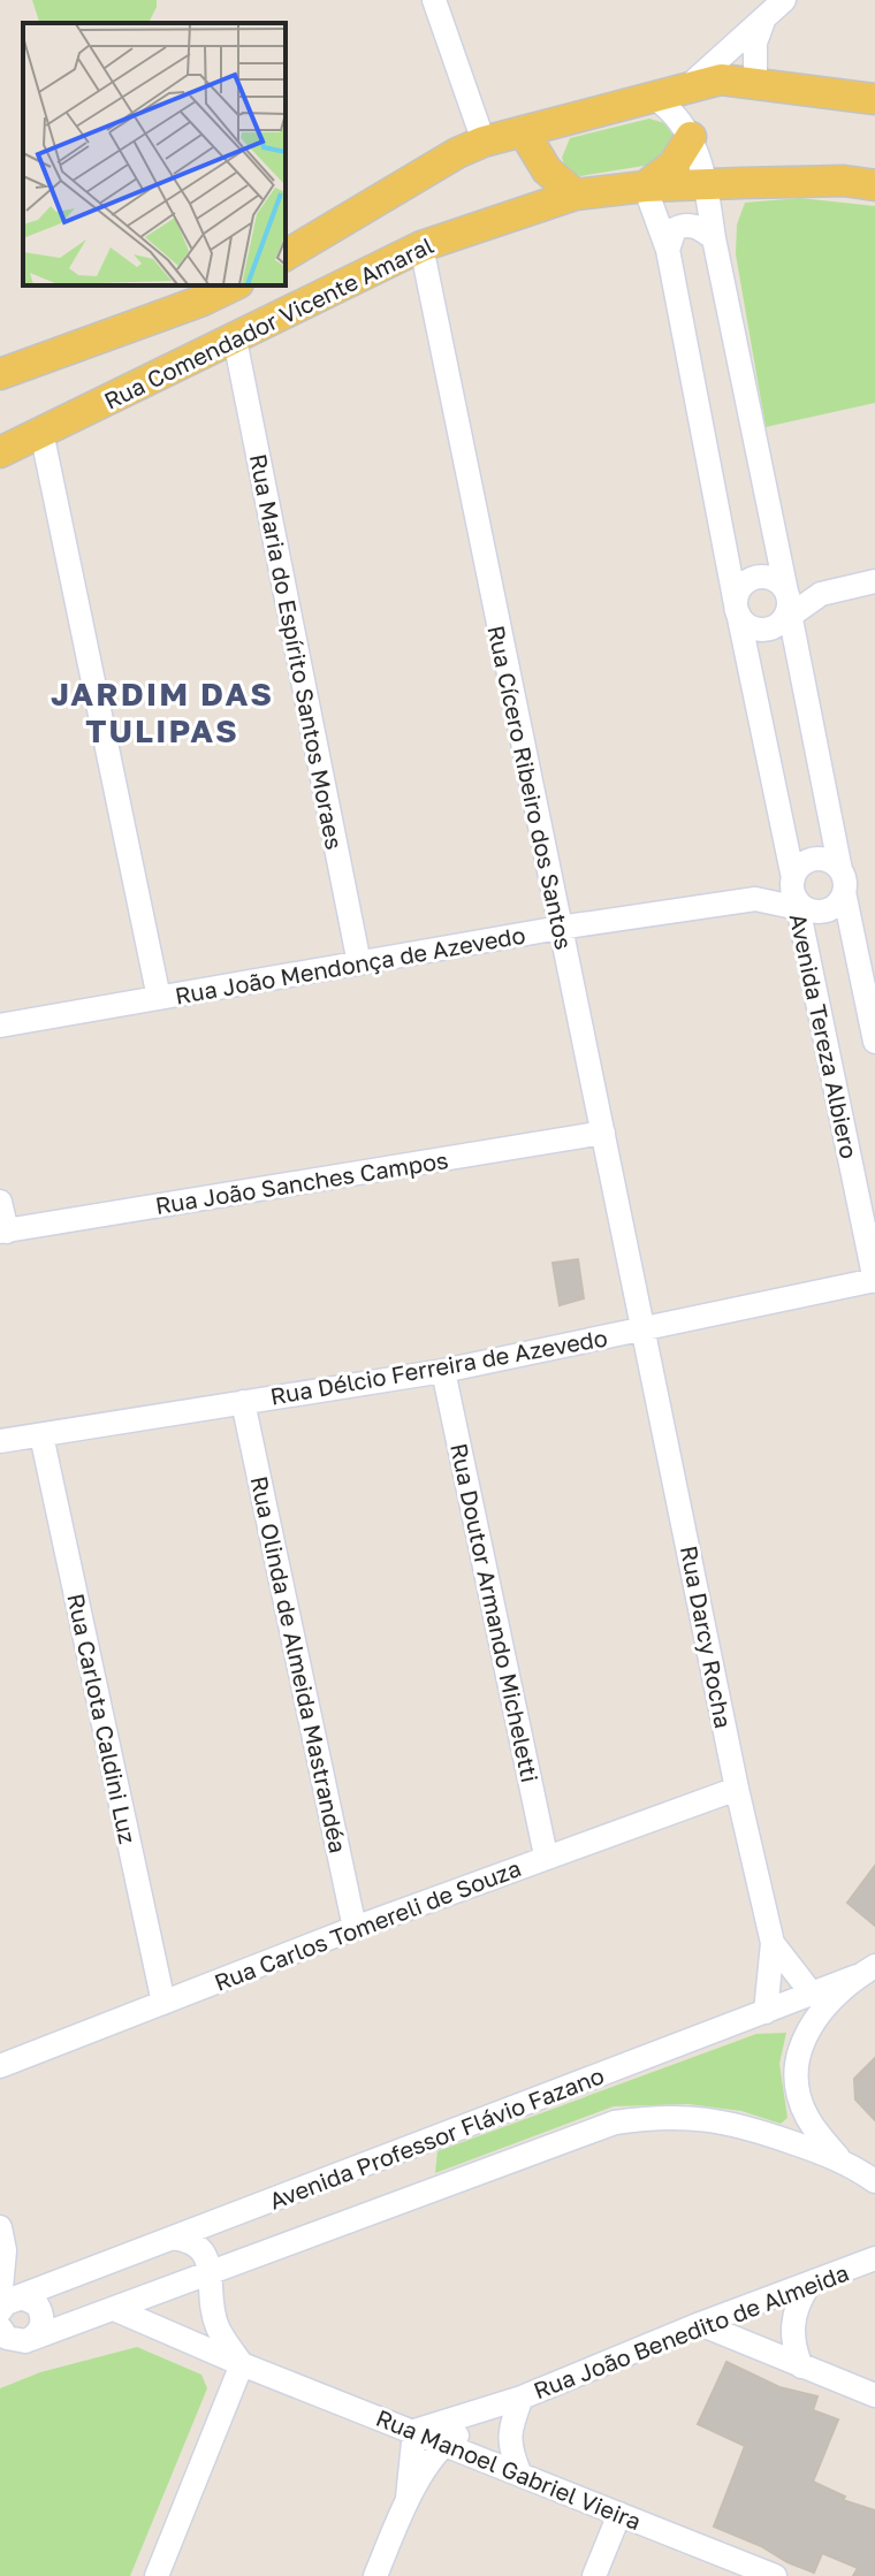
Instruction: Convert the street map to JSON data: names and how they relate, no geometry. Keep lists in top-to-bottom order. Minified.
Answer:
{"streets":{"main road":["Rua Comendador Vicente Amaral"],"street":["Rua Maria do Espírito Santos Moraes","Rua Cícero Ribeiro dos Santos","Rua João Mendonça de Azevedo","Avenida Tereza Albiero","Rua João Sanches Campos","Rua Délcio Ferreira de Azevedo","Rua Doutor Armando Micheletti","Rua Darcy Rocha","Rua Olinda de Almeida Mastrandéa","Rua Carlota Caldini Luz","Rua Carlos Tomereli de Souza","Avenida Professor Flávio Fazano","Rua João Benedito de Almeida","Rua Manoel Gabriel Vieira"]},"crossings":[["Rua Comendador Vicente Amaral","Rua Maria do Espírito Santos Moraes"],["Rua Comendador Vicente Amaral","Rua Cícero Ribeiro dos Santos"],["Rua Comendador Vicente Amaral","Avenida Tereza Albiero"],["Rua Maria do Espírito Santos Moraes","Rua João Mendonça de Azevedo"],["Rua Cícero Ribeiro dos Santos","Rua João Mendonça de Azevedo"],["Rua Cícero Ribeiro dos Santos","Rua João Sanches Campos"],["Rua Cícero Ribeiro dos Santos","Rua Délcio Ferreira de Azevedo"],["Rua Cícero Ribeiro dos Santos","Rua Darcy Rocha"],["Rua João Mendonça de Azevedo","Avenida Tereza Albiero"],["Avenida Tereza Albiero","Rua Délcio Ferreira de Azevedo"],["Rua Délcio Ferreira de Azevedo","Rua Doutor Armando Micheletti"],["Rua Délcio Ferreira de Azevedo","Rua Darcy Rocha"],["Rua Délcio Ferreira de Azevedo","Rua Olinda de Almeida Mastrandéa"],["Rua Délcio Ferreira de Azevedo","Rua Carlota Caldini Luz"],["Rua Doutor Armando Micheletti","Rua Carlos Tomereli de Souza"],["Rua Darcy Rocha","Rua Carlos Tomereli de Souza"],["Rua Darcy Rocha","Avenida Professor Flávio Fazano"],["Rua Olinda de Almeida Mastrandéa","Rua Carlos Tomereli de Souza"],["Rua Carlota Caldini Luz","Rua Carlos Tomereli de Souza"],["Avenida Professor Flávio Fazano","Rua Manoel Gabriel Vieira"],["Rua João Benedito de Almeida","Rua Manoel Gabriel Vieira"]],"districts":["JARDIM DAS TULIPAS"]}
